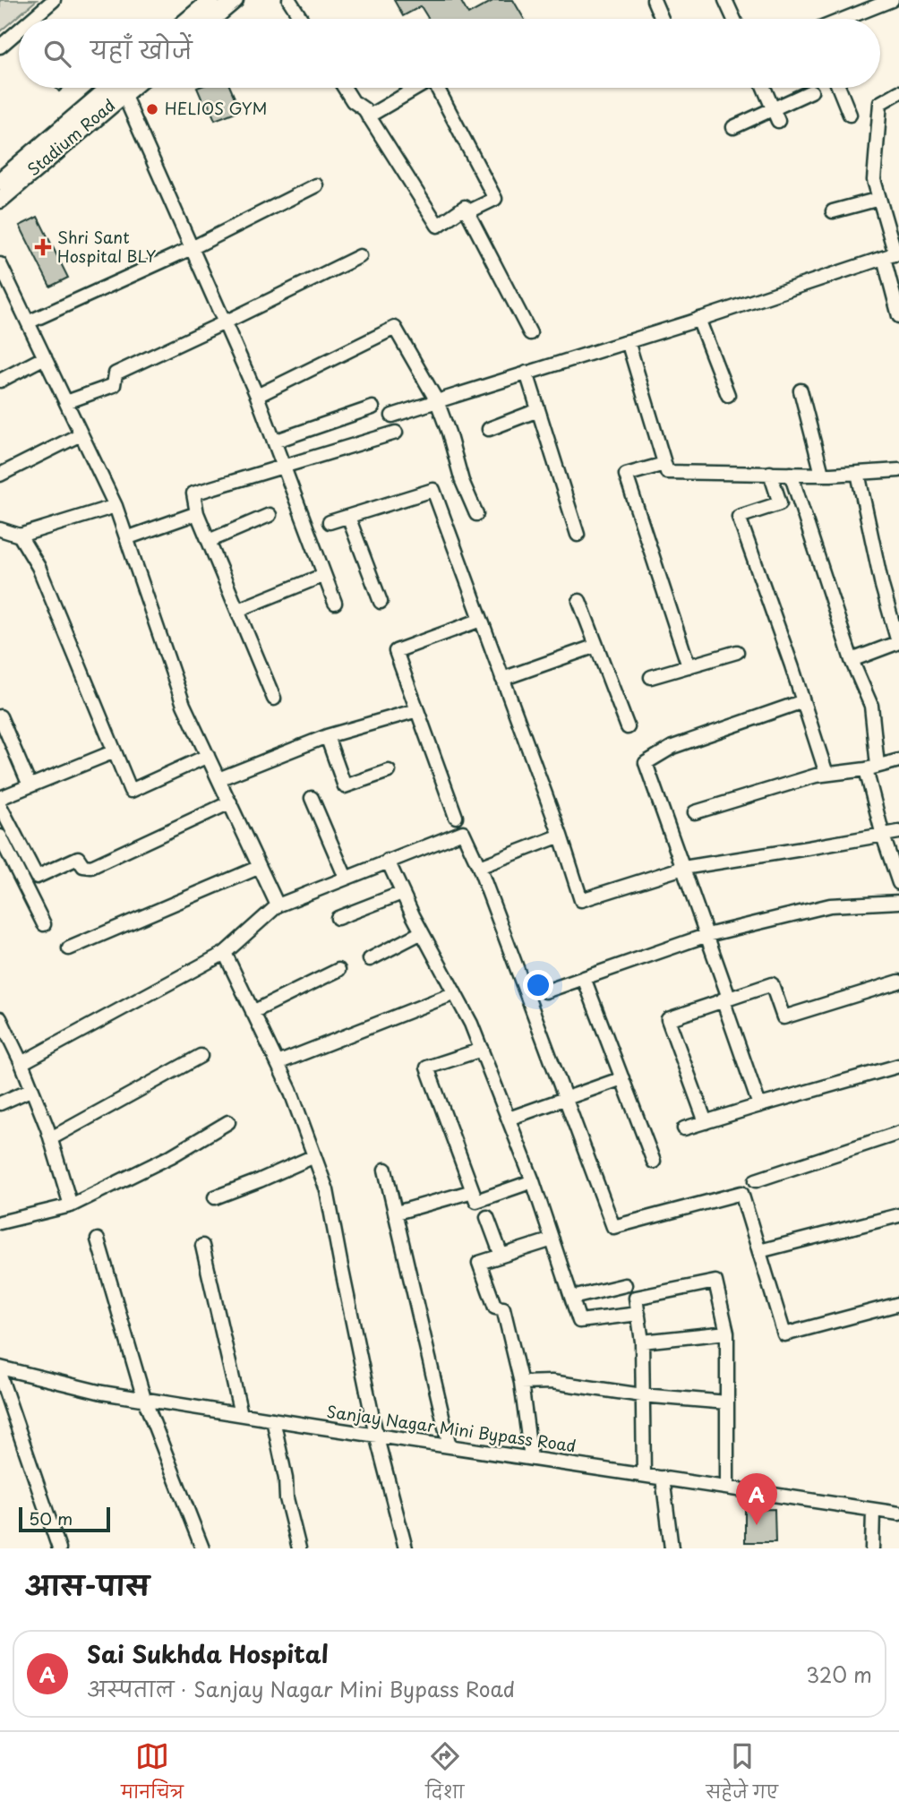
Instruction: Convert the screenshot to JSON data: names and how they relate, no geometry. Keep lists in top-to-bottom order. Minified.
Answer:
{"streets":{"main road":["Stadium Road"],"street":["Sanjay Nagar Mini Bypass Road"]},"places":{"other":["HELIOS GYM"],"health":["Shri Sant Hospital BLY"]},"scale_bar":"50 m","page":{"search":"यहाँ खोजें","pins":"A","scale":"50 m","heading":"आस-पास","list":[{"mark":"A","name":"Sai Sukhda Hospital","note":"अस्पताल · Sanjay Nagar Mini Bypass Road","value":"320 m"}],"nav":["मानचित्र","दिशा","सहेजे गए"]}}
